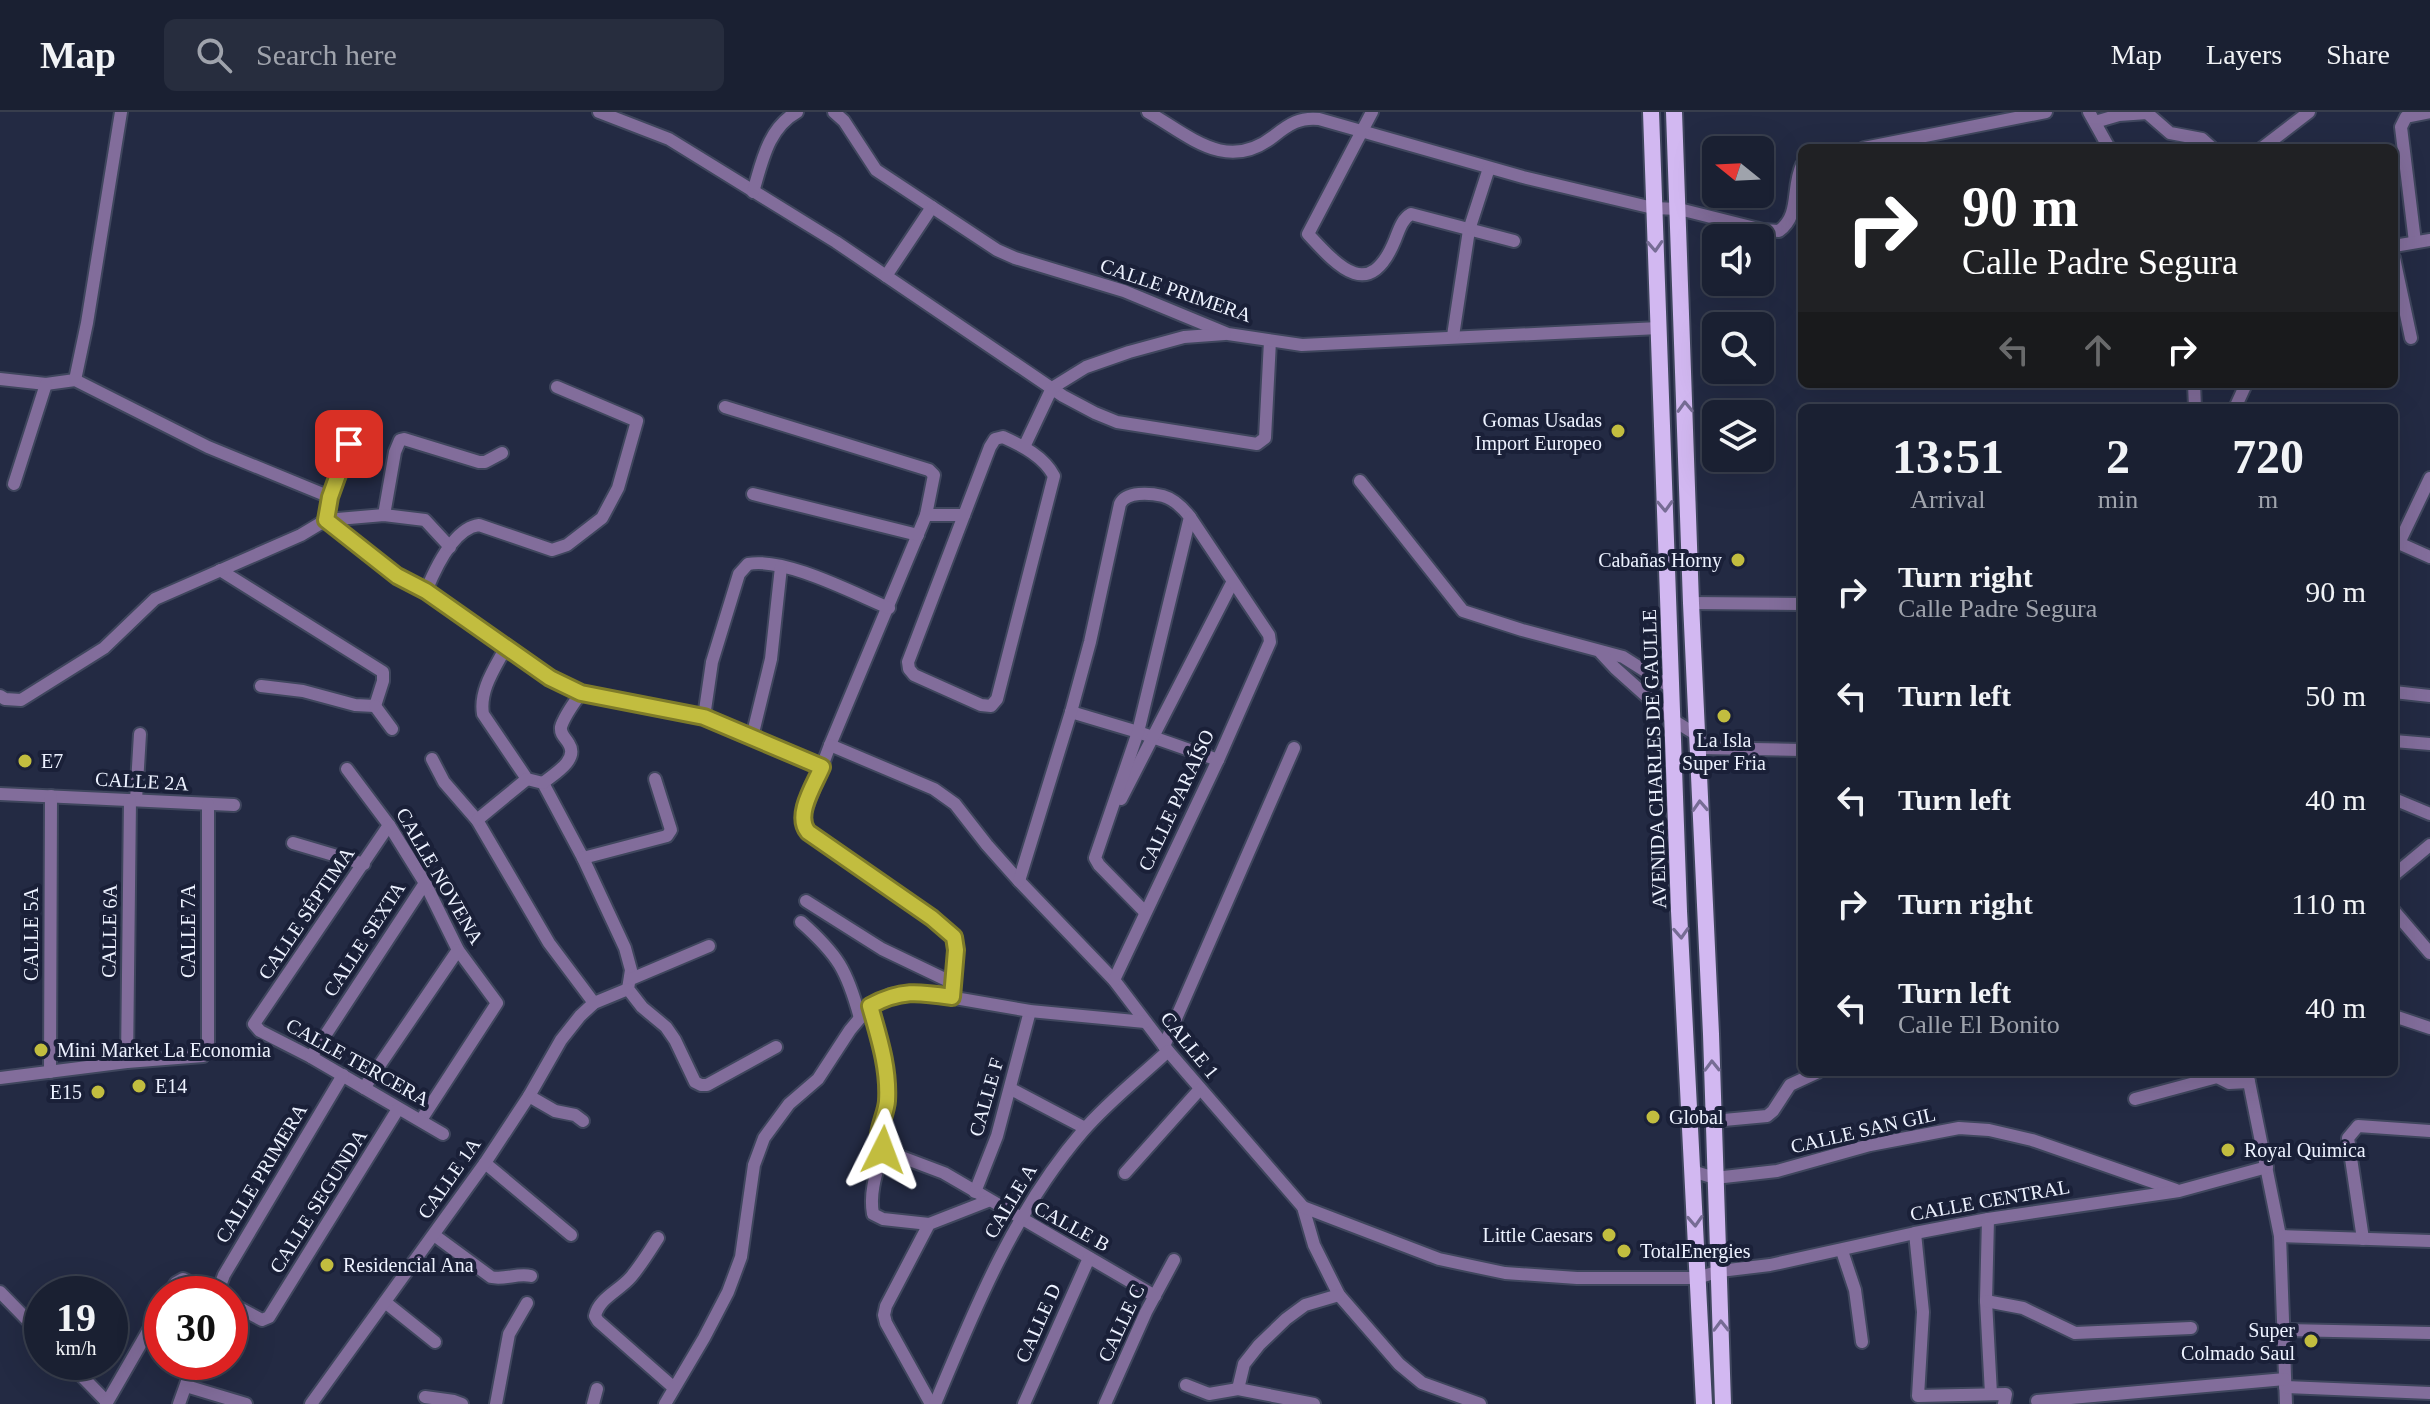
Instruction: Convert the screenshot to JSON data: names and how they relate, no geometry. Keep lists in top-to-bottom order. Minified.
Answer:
{"streets":{"main road":["AVENIDA CHARLES DE GAULLE"],"street":["CALLE PRIMERA","CALLE 2A","CALLE PARAÍSO","CALLE NOVENA","CALLE SÉPTIMA","CALLE 6A","CALLE 7A","CALLE 5A","CALLE SEXTA","CALLE 1","CALLE TERCERA","CALLE F","CALLE SAN GIL","CALLE 1A","CALLE CENTRAL","CALLE SEGUNDA","CALLE A","CALLE B","CALLE D","CALLE C"]},"crossings":[["CALLE PRIMERA","AVENIDA CHARLES DE GAULLE"],["CALLE PRIMERA","CALLE TERCERA"],["AVENIDA CHARLES DE GAULLE","CALLE SAN GIL"],["AVENIDA CHARLES DE GAULLE","CALLE CENTRAL"],["CALLE 2A","CALLE 6A"],["CALLE 2A","CALLE 7A"],["CALLE 2A","CALLE 5A"],["CALLE PARAÍSO","CALLE 1"],["CALLE NOVENA","CALLE SÉPTIMA"],["CALLE NOVENA","CALLE SEXTA"],["CALLE NOVENA","CALLE TERCERA"],["CALLE SÉPTIMA","CALLE TERCERA"],["CALLE 6A","CALLE 7A"],["CALLE SEXTA","CALLE TERCERA"],["CALLE 1","CALLE CENTRAL"],["CALLE 1","CALLE A"],["CALLE TERCERA","CALLE SEGUNDA"],["CALLE F","CALLE B"],["CALLE SAN GIL","CALLE CENTRAL"],["CALLE A","CALLE B"],["CALLE B","CALLE D"],["CALLE B","CALLE C"]],"places":["Gomas Usadas Import Europeo","Cabañas Horny","La Isla Super Fria","E7","Mini Market La Economia","E14","E15","Global","Royal Quimica","Little Caesars","TotalEnergies","Residencial Ana","Super Colmado Saul"],"north":"left","page":{"header":"Map","search":"Search here","nav":["Map","Layers","Share"],"turn":["90 m","Calle Padre Segura"],"eta":["13:51","Arrival","2","min","720","m"],"list":[{"name":"Turn right","note":"Calle Padre Segura","value":"90 m"},{"name":"Turn left","value":"50 m"},{"name":"Turn left","value":"40 m"},{"name":"Turn right","value":"110 m"},{"name":"Turn left","note":"Calle El Bonito","value":"40 m"}],"speed":"19 km/h","limit":"30"}}
